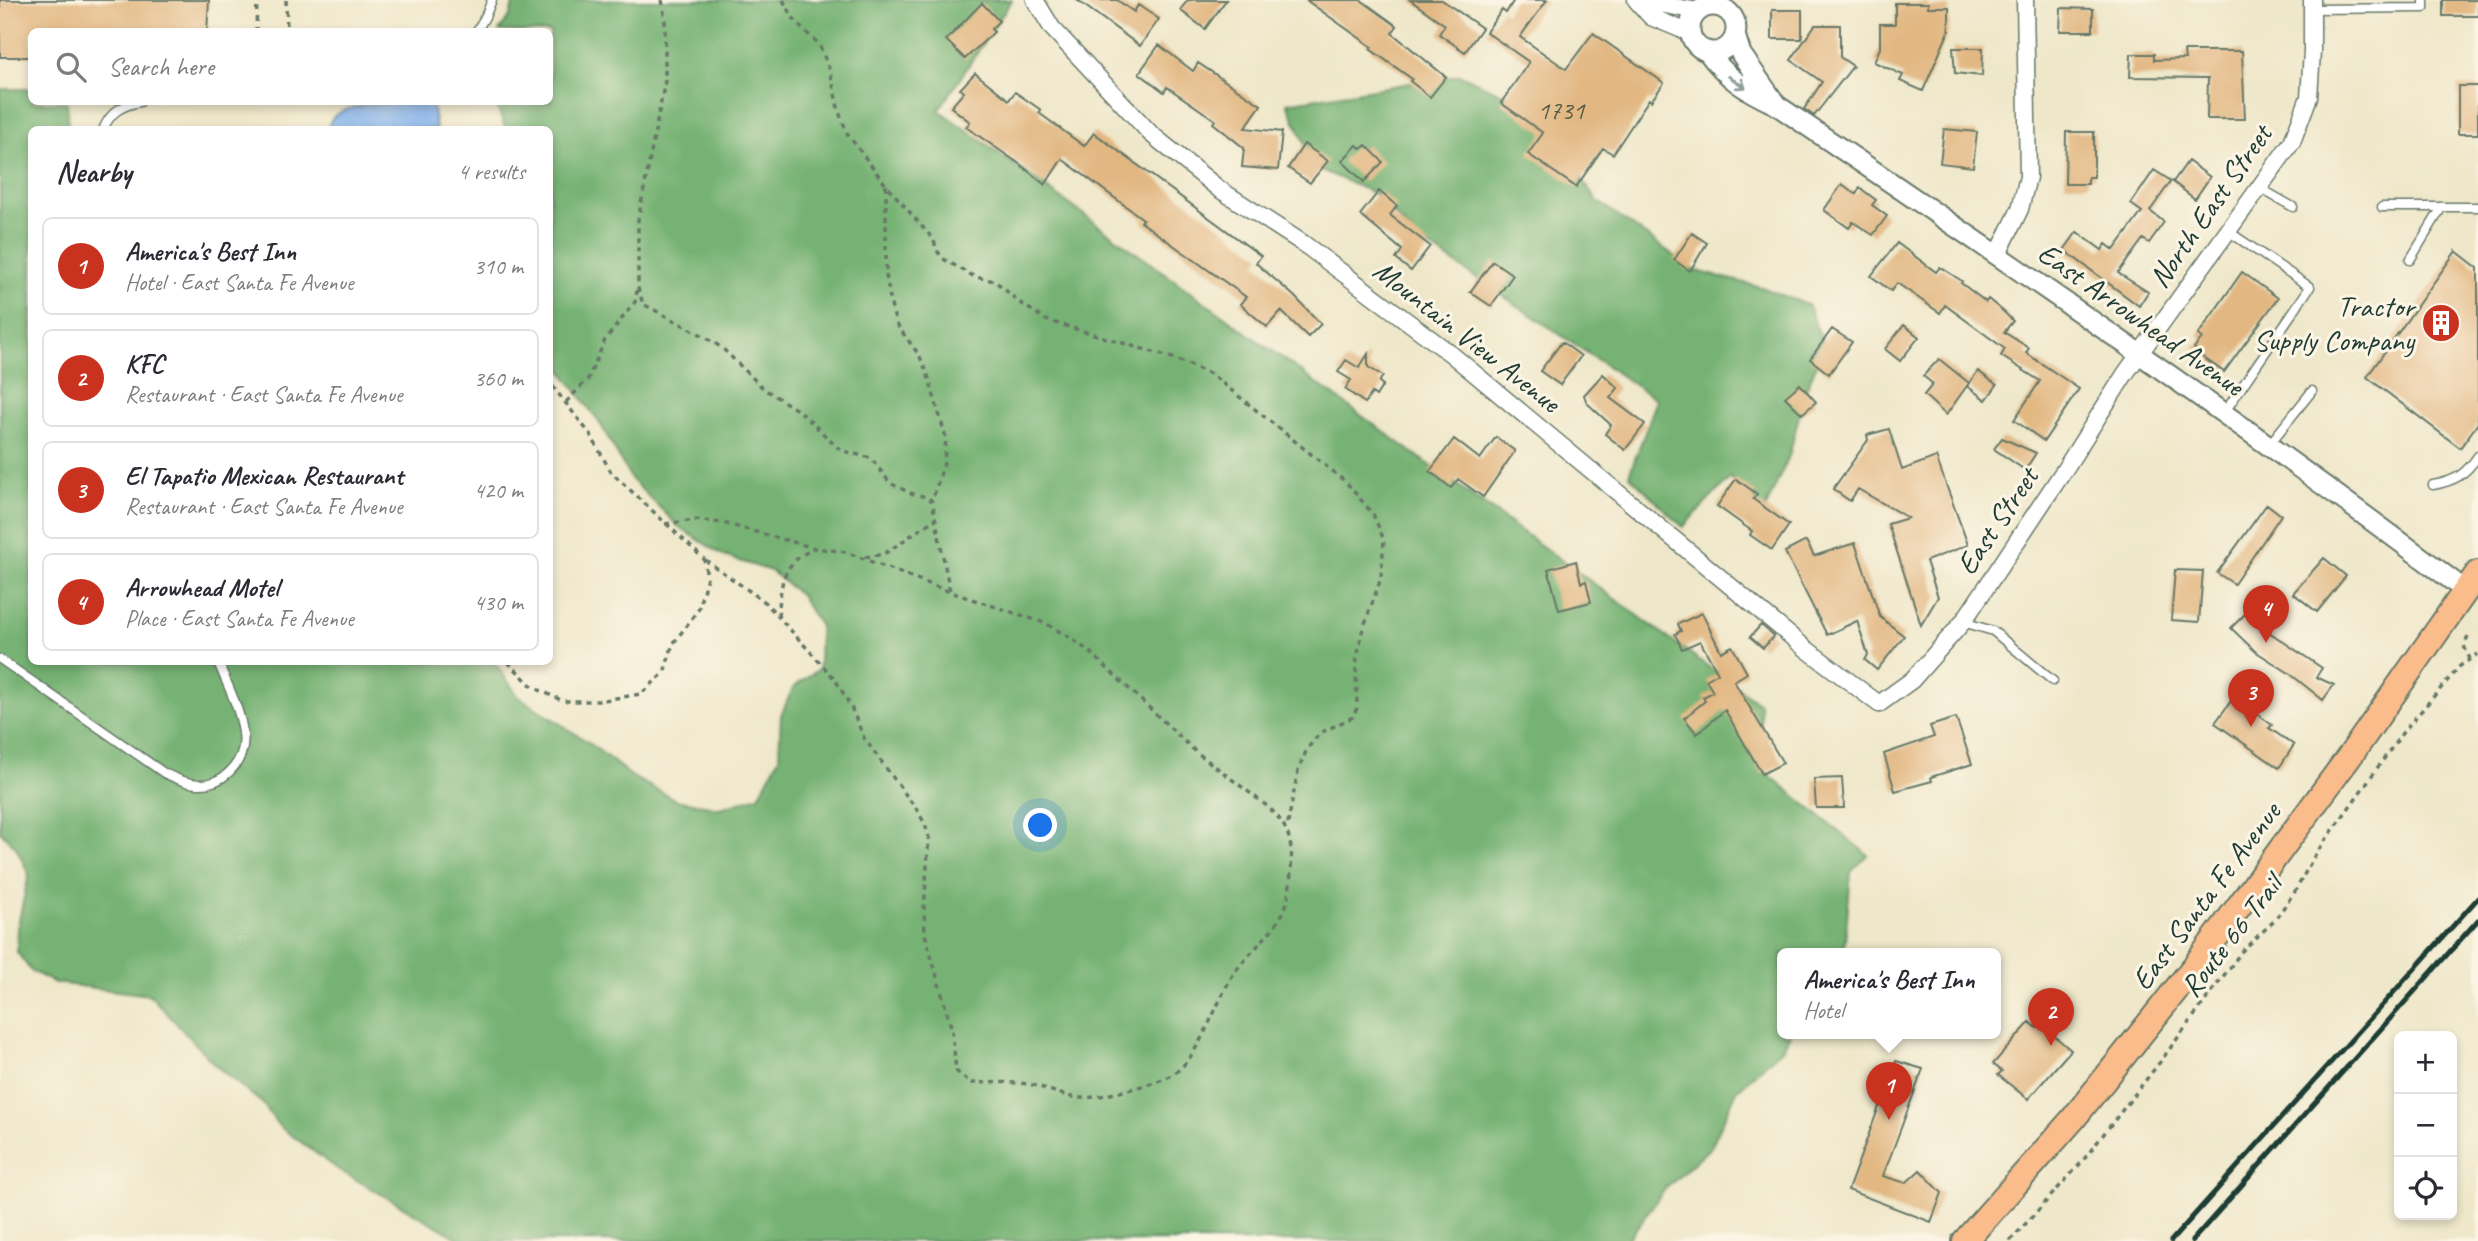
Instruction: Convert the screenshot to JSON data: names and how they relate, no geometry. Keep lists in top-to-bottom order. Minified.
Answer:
{"streets":{"main road":["East Santa Fe Avenue"],"street":["North East Street","East Arrowhead Avenue","Mountain View Avenue","East Street"],"path":["Route 66 Trail"]},"crossings":[["North East Street","East Arrowhead Avenue"],["North East Street","East Street"],["East Arrowhead Avenue","East Street"],["East Arrowhead Avenue","East Santa Fe Avenue"],["Mountain View Avenue","East Street"]],"places":{"building":["Tractor Supply Company"]},"house_numbers":["1731"],"page":{"search":"Search here","heading":["Nearby","4 results"],"list":[{"mark":"1","name":"America's Best Inn","note":"Hotel · East Santa Fe Avenue","value":"310 m"},{"mark":"2","name":"KFC","note":"Restaurant · East Santa Fe Avenue","value":"360 m"},{"mark":"3","name":"El Tapatio Mexican Restaurant","note":"Restaurant · East Santa Fe Avenue","value":"420 m"},{"mark":"4","name":"Arrowhead Motel","note":"Place · East Santa Fe Avenue","value":"430 m"}],"pins":["4","3","2","1"],"popup":["America's Best Inn","Hotel"],"map_buttons":["+","−"]}}
